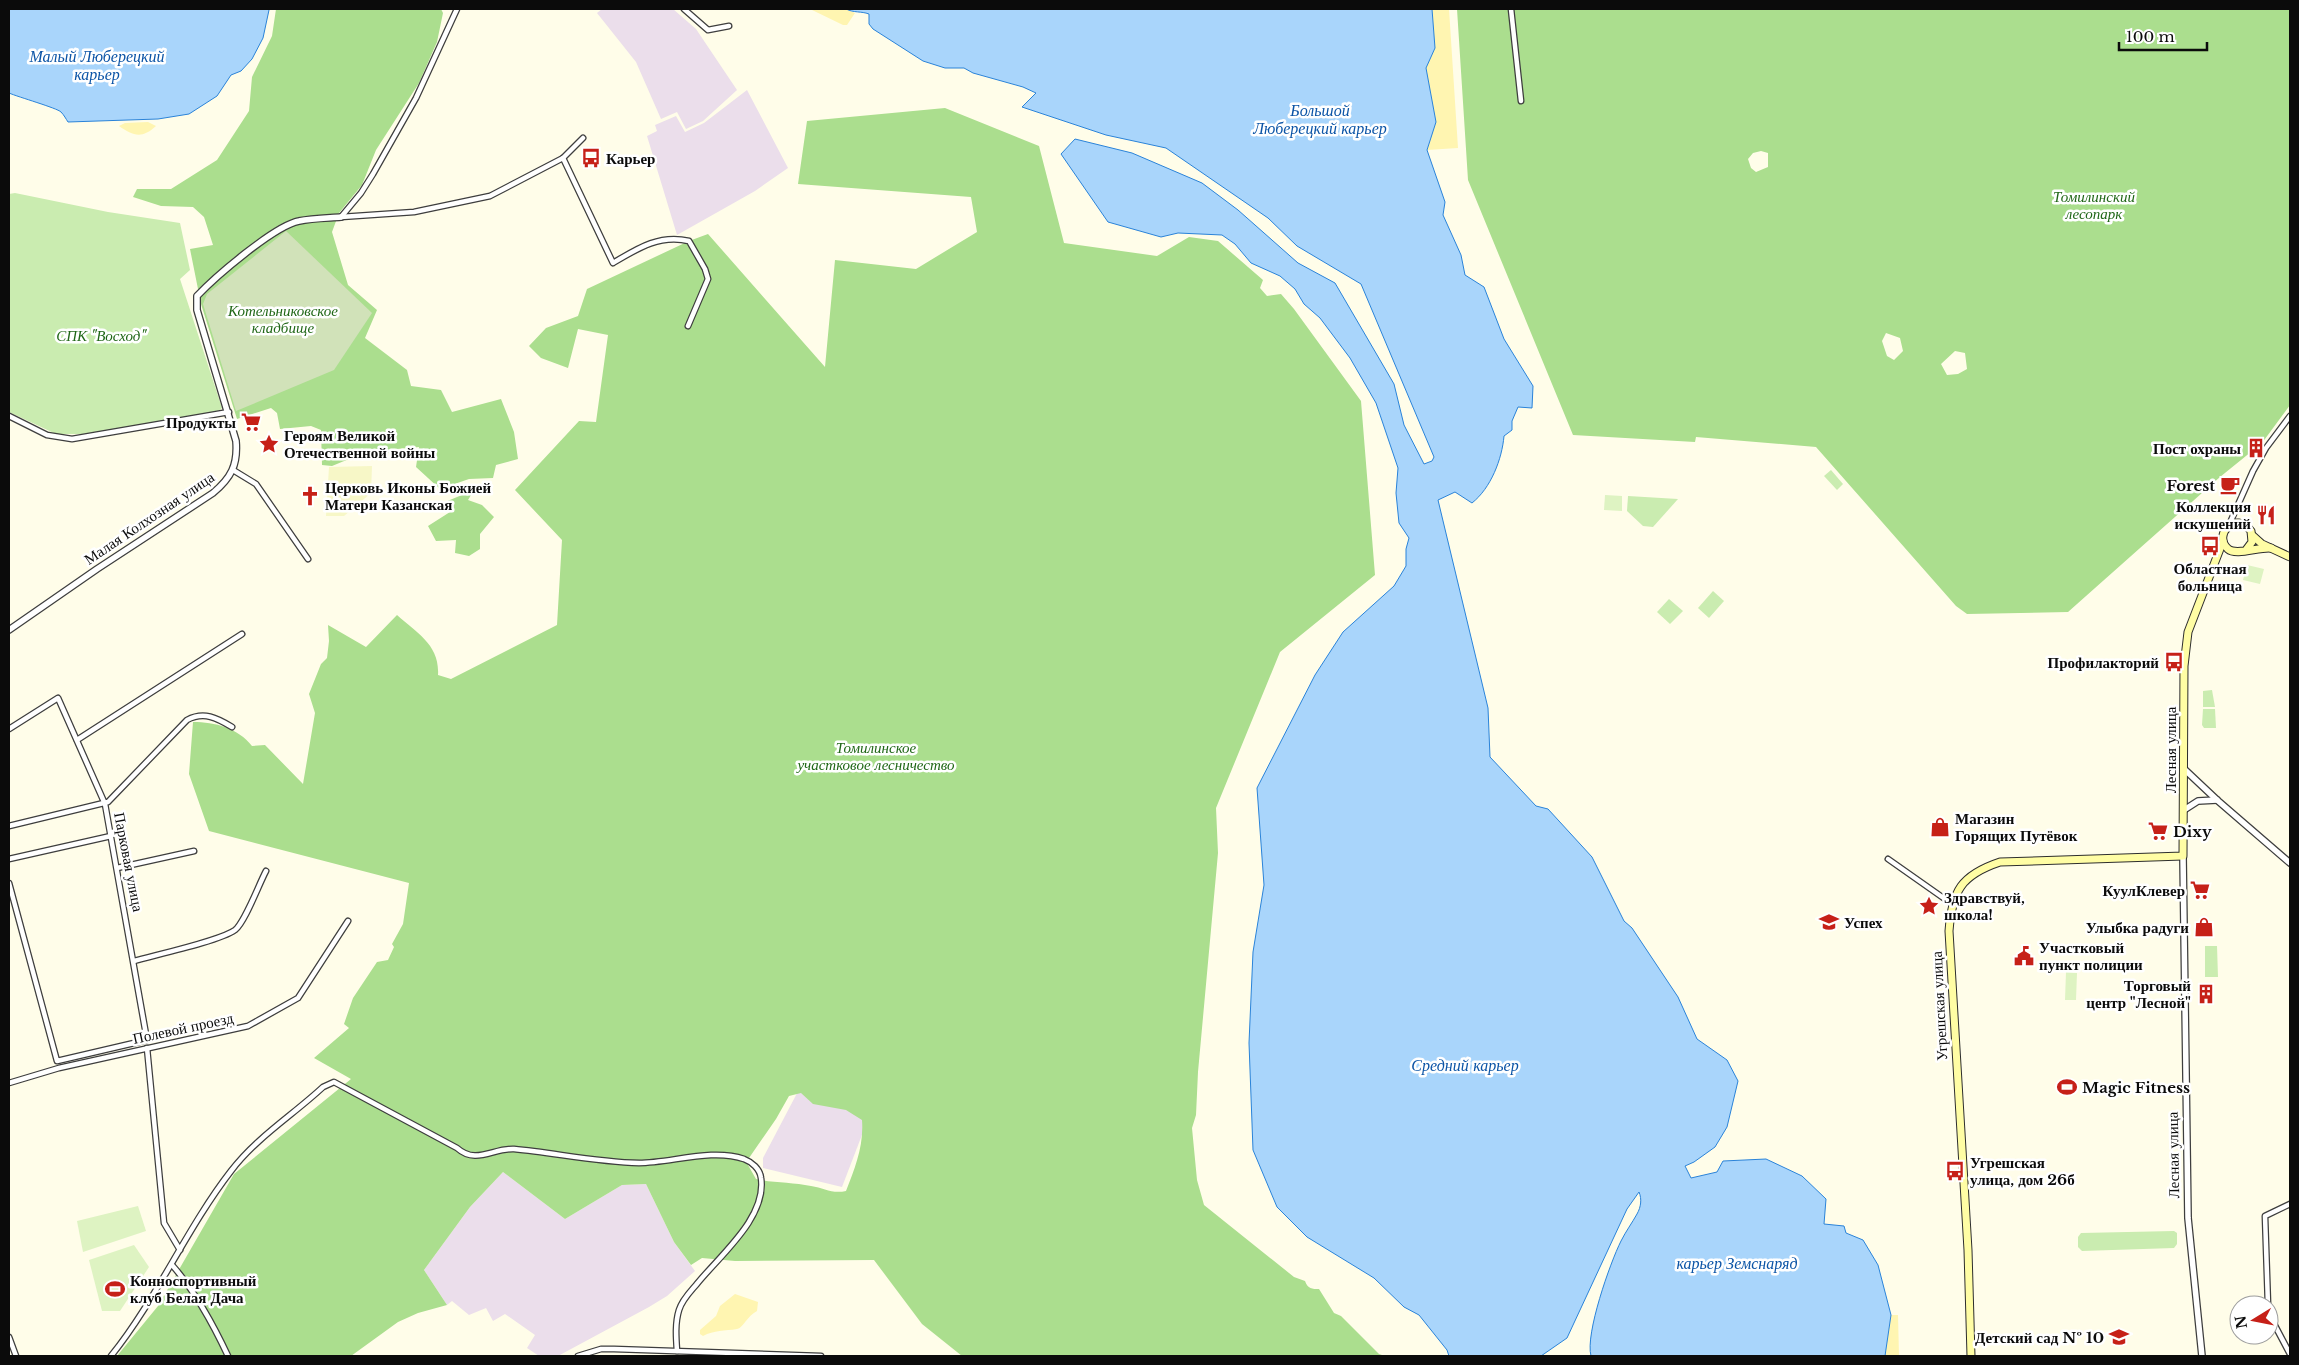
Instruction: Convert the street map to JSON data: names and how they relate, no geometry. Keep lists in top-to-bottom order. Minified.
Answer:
{"streets":{"main road":["Лесная улица","Угрешская улица"],"street":["Малая Колхозная улица","Парковая улица","Полевой проезд"]},"crossings":[["Лесная улица","Угрешская улица"]],"water":["Малый Люберецкий карьер","Большой Люберецкий карьер","Средний карьер","карьер Земснаряд"],"parks":["Томилинский лесопарк","Котельниковское кладбище","СПК \"Восход\"","Томилинское участковое лесничество"],"places":{"bus stop":["Карьер","Областная больница","Профилакторий","Угрешская улица, дом 26б"],"supermarket":["Продукты","Dixy","КуулКлевер"],"place":["Героям Великой Отечественной войны","Здравствуй, школа!"],"building":["Пост охраны","Торговый центр \"Лесной\""],"cafe":["Forest"],"church":["Церковь Иконы Божией Матери Казанская"],"restaurant":["Коллекция искушений"],"shop":["Магазин Горящих Путёвок","Улыбка радуги"],"school or university":["Успех","Детский сад № 10"],"public building":["Участковый пункт полиции"],"sports":["Magic Fitness","Конноспортивный клуб Белая Дача"]},"scale_bar":"100 m","north":"left"}
